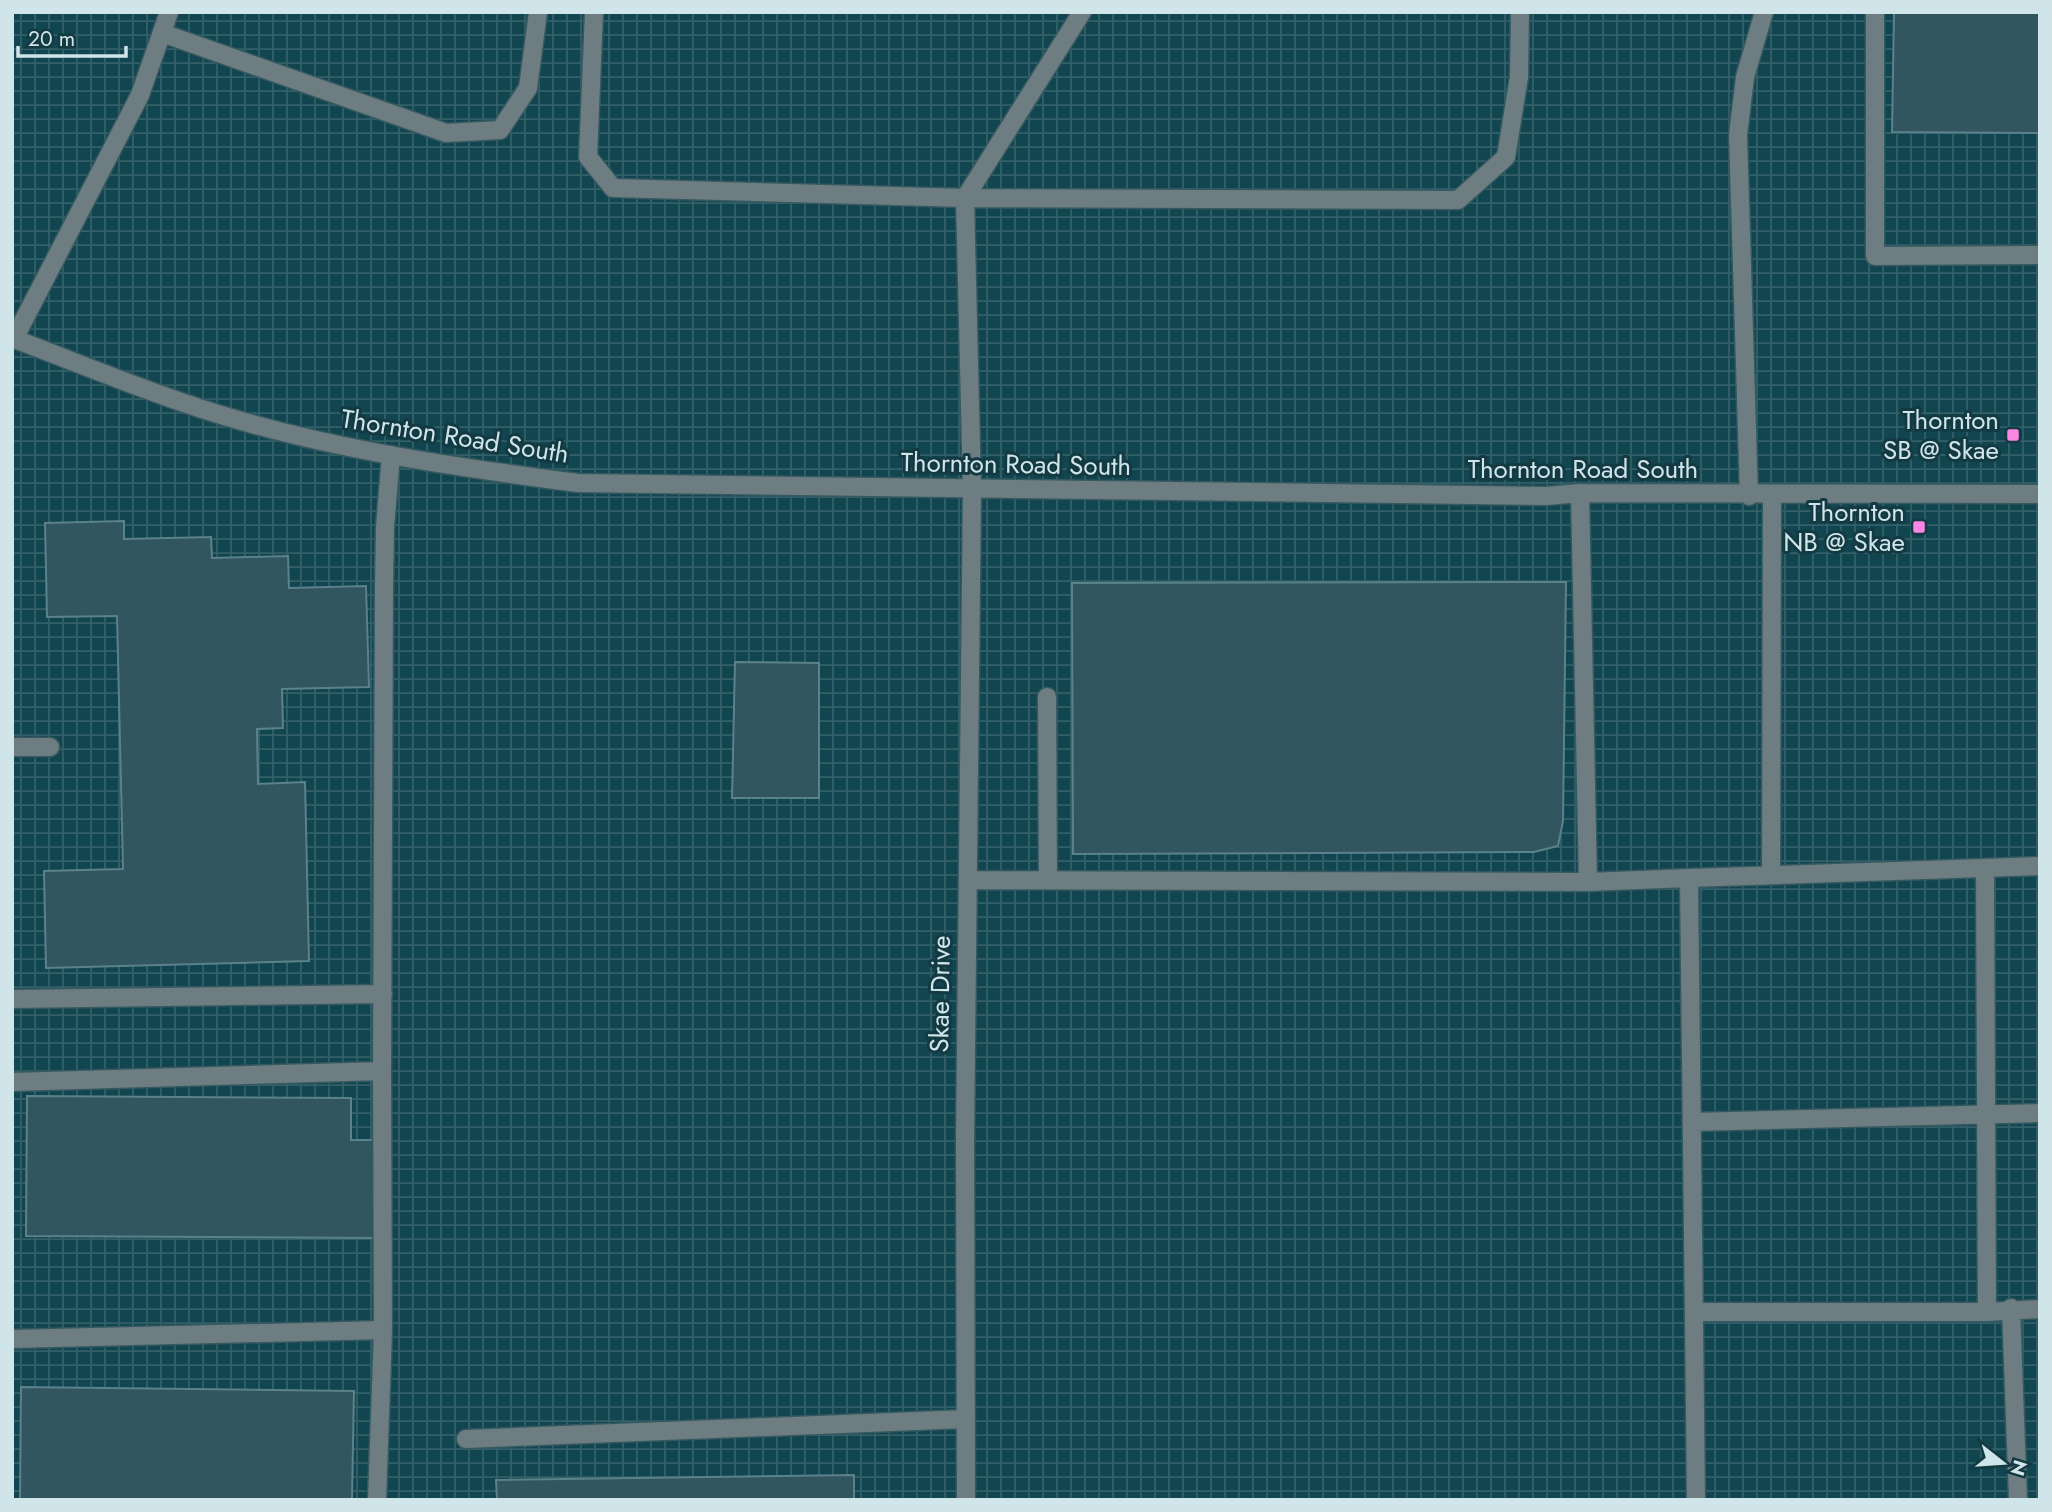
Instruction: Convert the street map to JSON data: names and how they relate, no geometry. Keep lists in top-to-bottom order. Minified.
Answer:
{"streets":{"street":["Thornton Road South","Skae Drive"]},"crossings":[["Thornton Road South","Skae Drive"]],"places":{"transit":["Thornton SB @ Skae","Thornton NB @ Skae"]},"scale_bar":"20 m","north":"right"}
